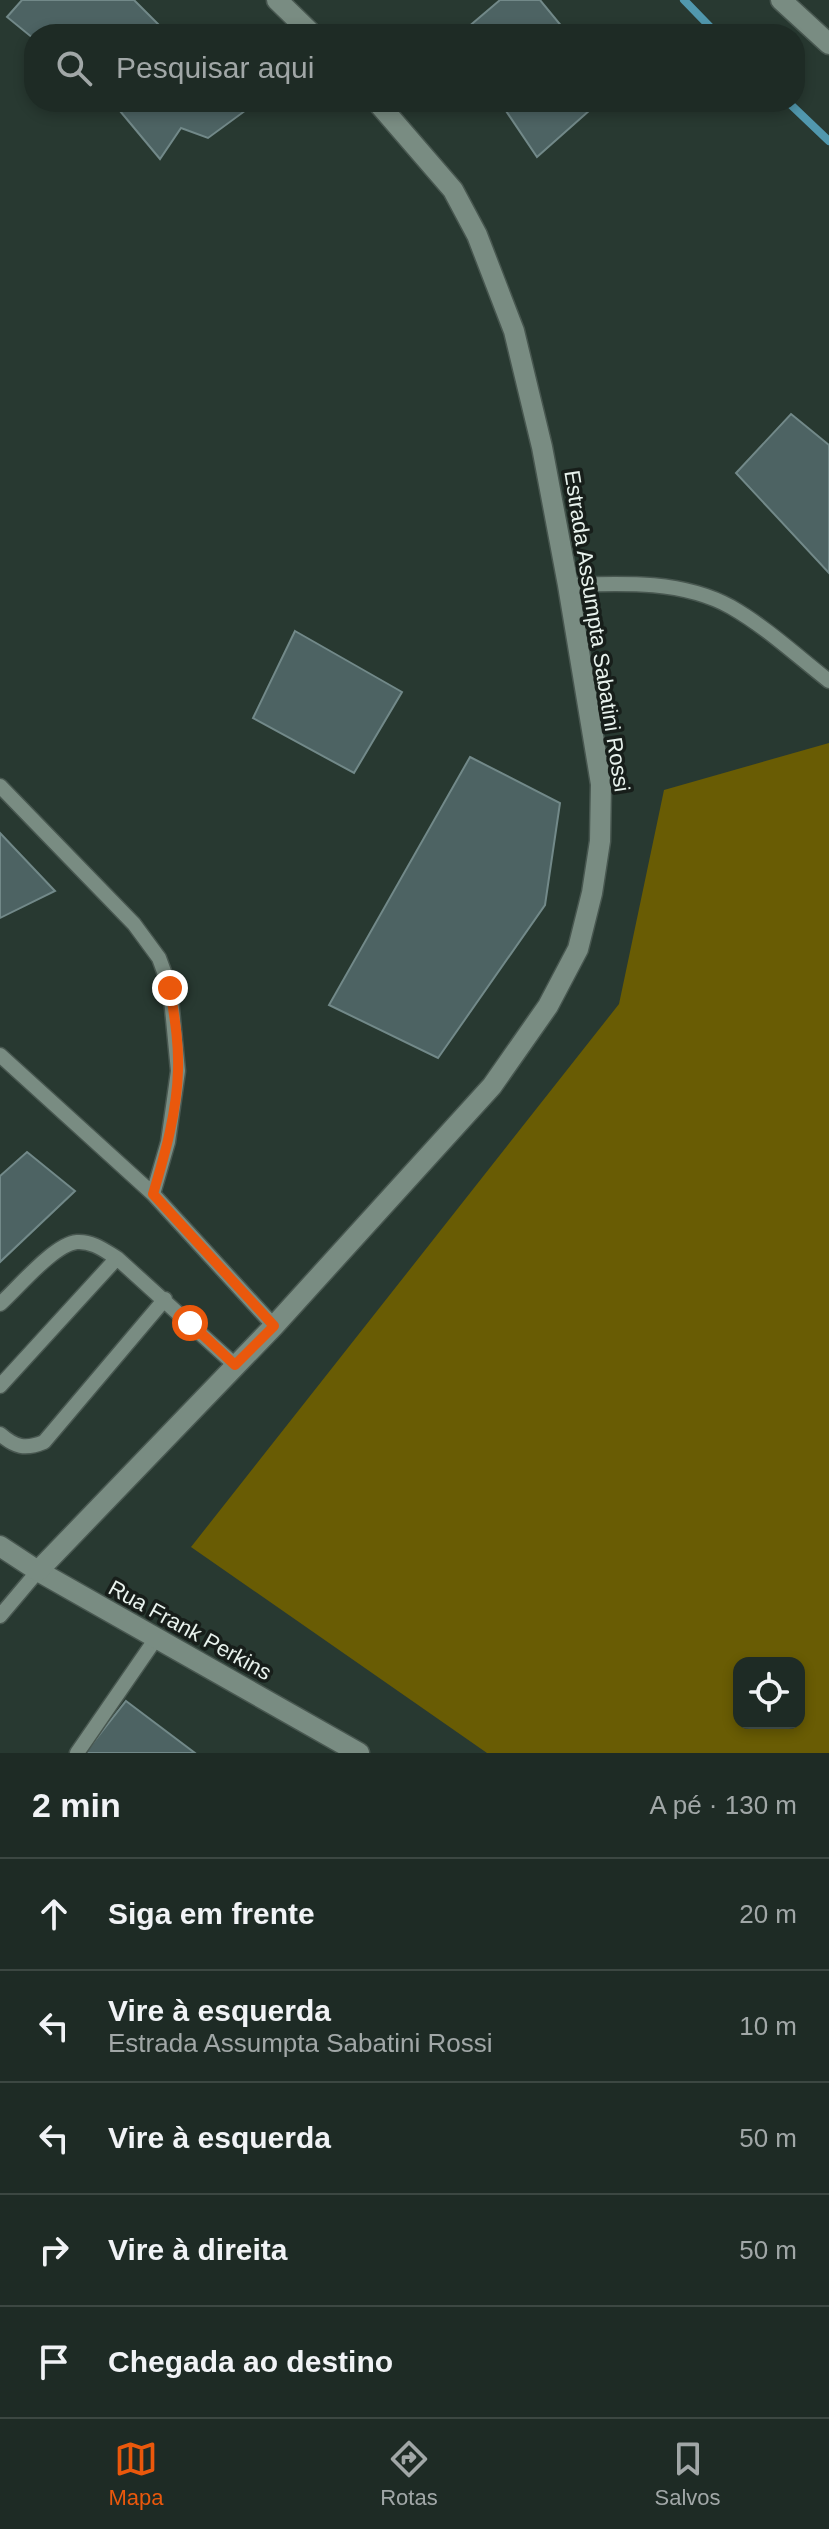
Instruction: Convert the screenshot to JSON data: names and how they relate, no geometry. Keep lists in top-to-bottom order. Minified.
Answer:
{"streets":{"street":["Estrada Assumpta Sabatini Rossi","Rua Frank Perkins"]},"crossings":[["Estrada Assumpta Sabatini Rossi","Rua Frank Perkins"]],"page":{"search":"Pesquisar aqui","heading":["2 min","A pé · 130 m"],"list":[["Siga em frente","20 m"],["Vire à esquerda","Estrada Assumpta Sabatini Rossi","10 m"],["Vire à esquerda","50 m"],["Vire à direita","50 m"],"Chegada ao destino"],"nav":["Mapa","Rotas","Salvos"]}}
